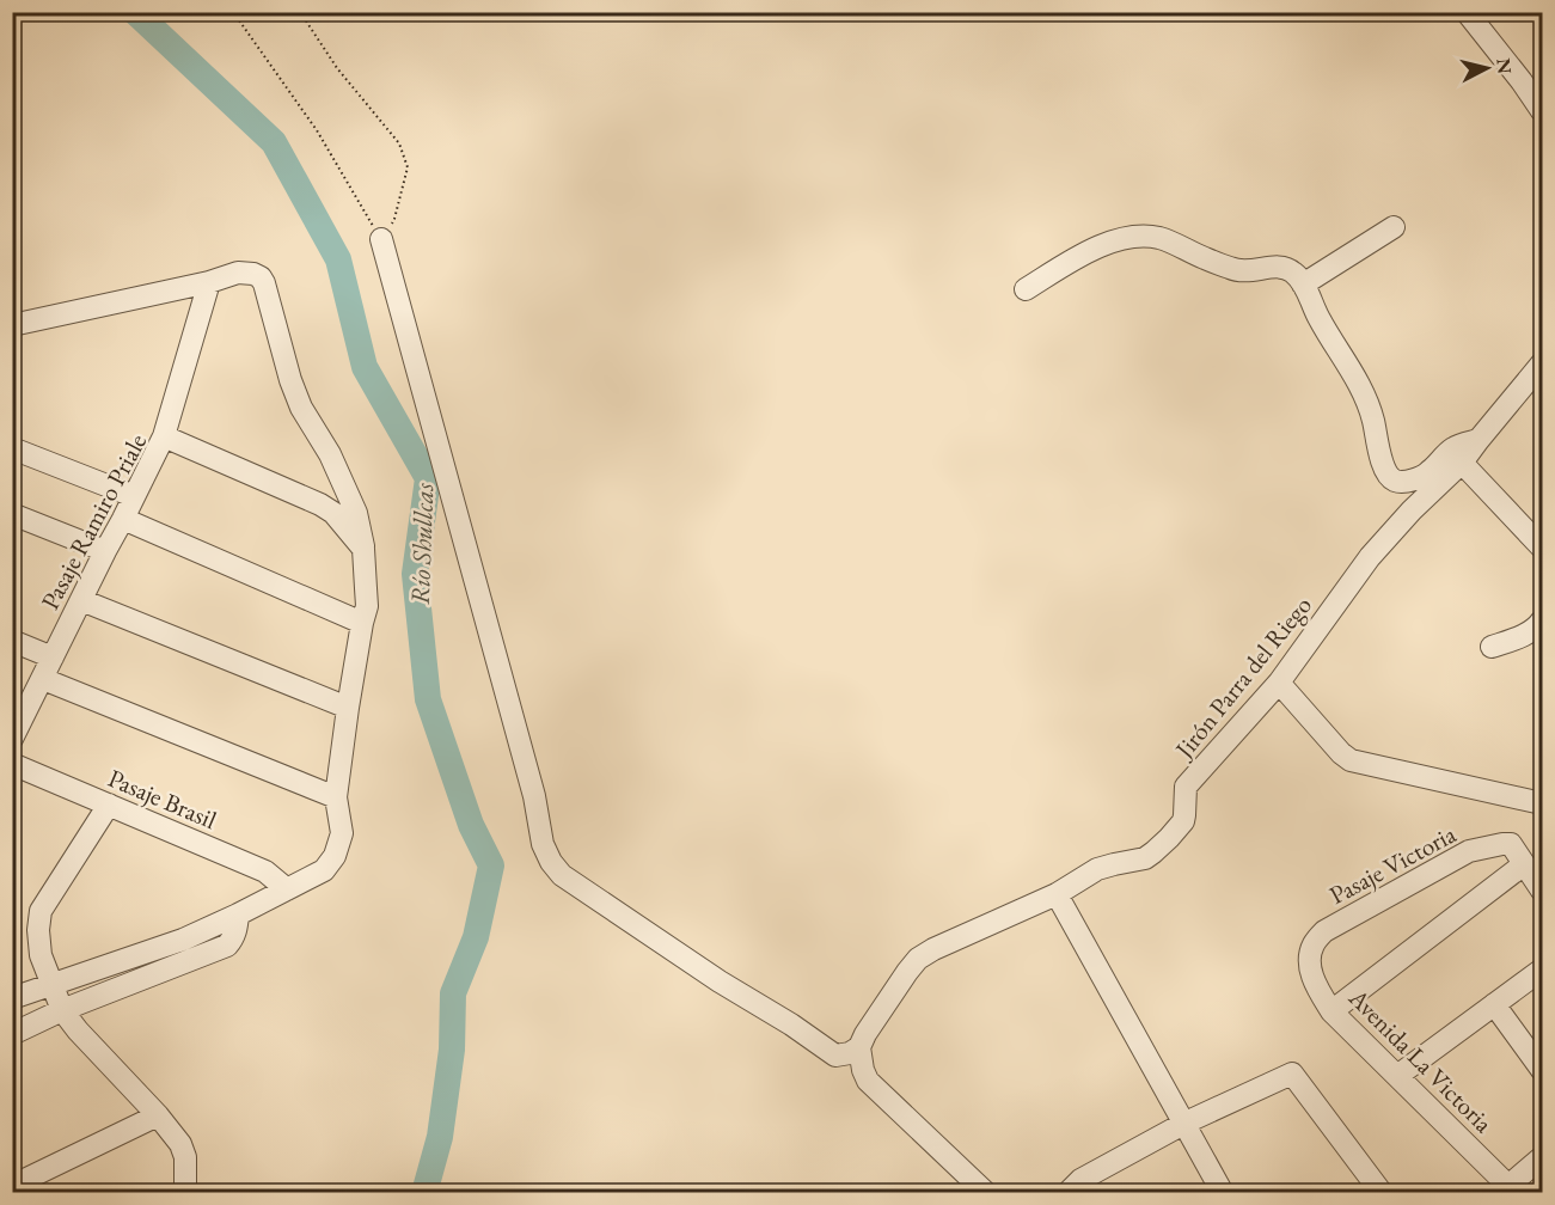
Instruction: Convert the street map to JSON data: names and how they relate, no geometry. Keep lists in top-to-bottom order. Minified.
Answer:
{"streets":{"street":["Pasaje Ramiro Priale","Jirón Parra del Riego","Pasaje Brasil","Pasaje Victoria","Avenida La Victoria"]},"crossings":[["Pasaje Victoria","Avenida La Victoria"]],"water":["Río Shullcas"],"north":"right"}
